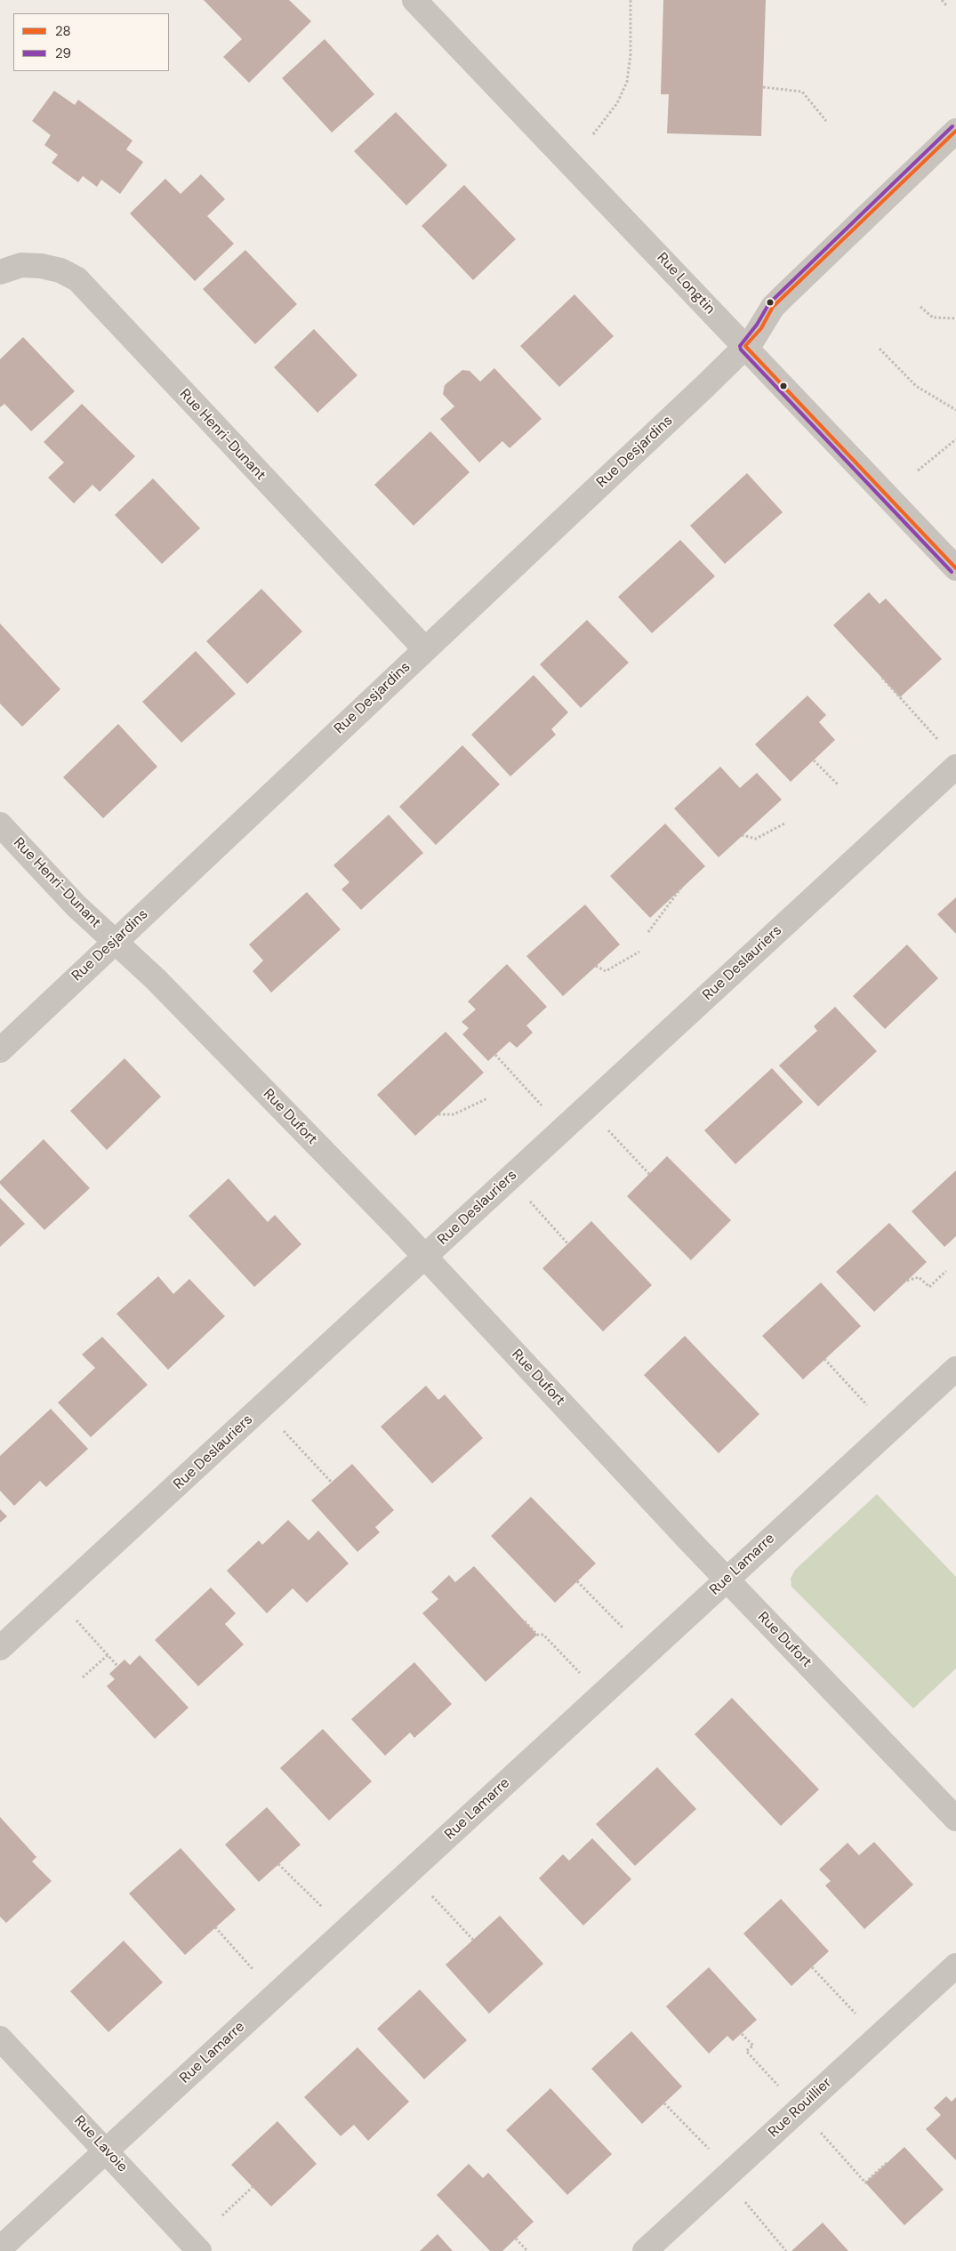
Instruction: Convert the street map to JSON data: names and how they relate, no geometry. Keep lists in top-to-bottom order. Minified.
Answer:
{"streets":{"street":["Rue Longtin","Rue Henri-Dunant","Rue Desjardins","Rue Deslauriers","Rue Dufort","Rue Lamarre","Rue Rouillier","Rue Lavoie"]},"crossings":[["Rue Longtin","Rue Desjardins"],["Rue Henri-Dunant","Rue Desjardins"],["Rue Henri-Dunant","Rue Dufort"],["Rue Desjardins","Rue Dufort"],["Rue Deslauriers","Rue Dufort"],["Rue Dufort","Rue Lamarre"],["Rue Lamarre","Rue Lavoie"]],"lines":["transit line 29","transit line 28"],"legend":["28","29"]}
